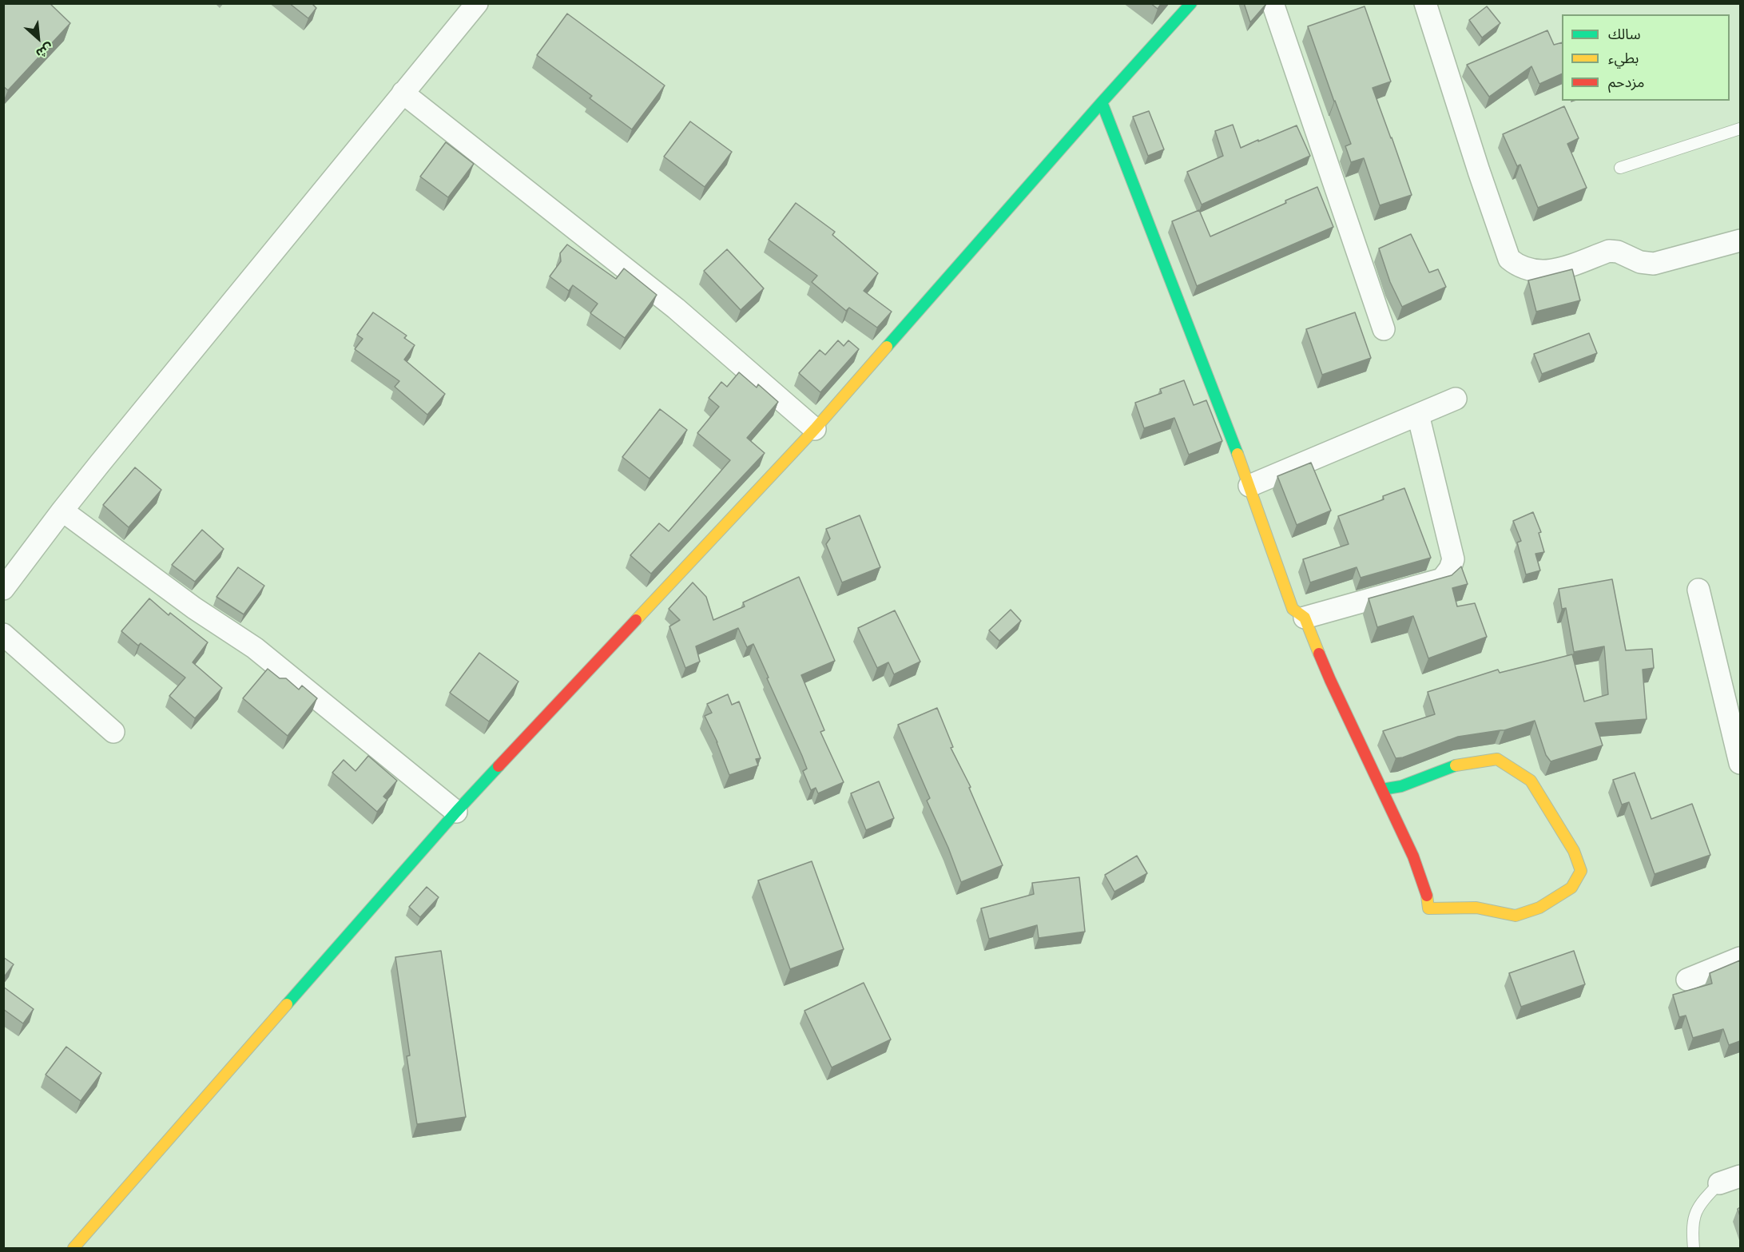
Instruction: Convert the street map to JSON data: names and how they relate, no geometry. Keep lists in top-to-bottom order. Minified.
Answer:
{"legend":["سالك","بطيء","مزدحم"],"north":"bottom right"}
